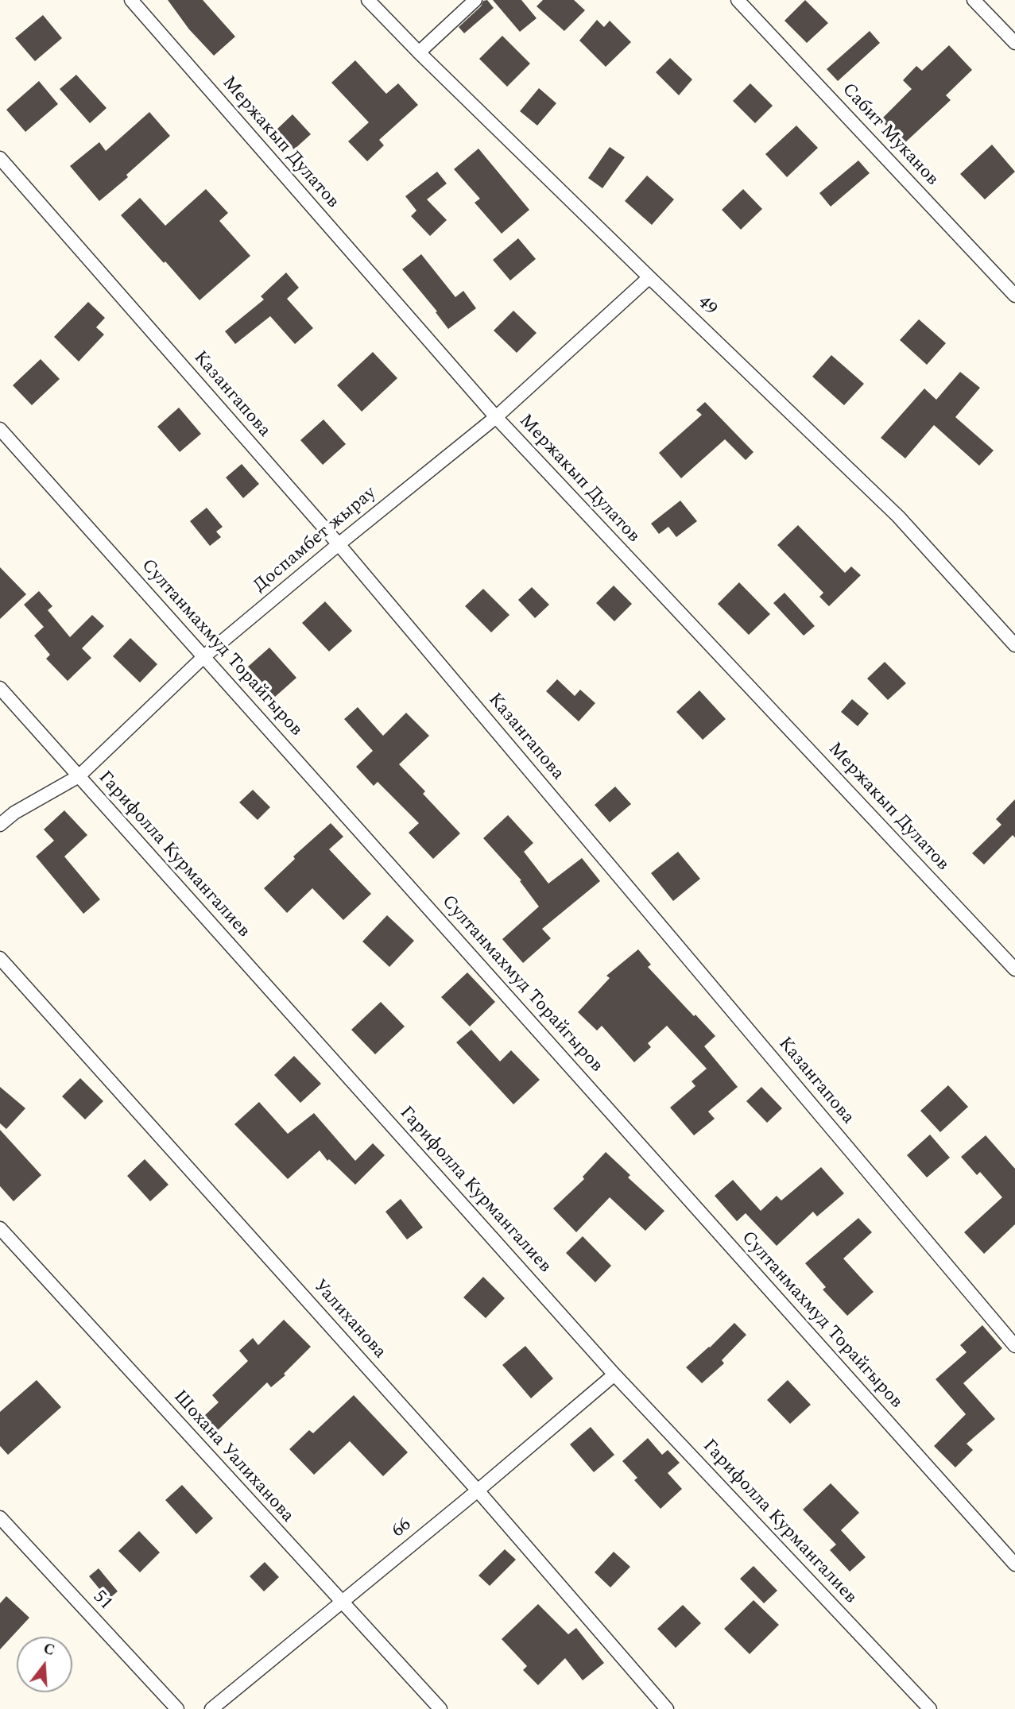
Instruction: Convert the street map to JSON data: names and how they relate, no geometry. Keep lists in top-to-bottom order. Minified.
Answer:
{"streets":{"street":["Сабит Муканов","Мержакып Дулатов","49","Казангапова","Доспамбет жырау","Султанмахмуд Торайгыров","Гарифолла Курмангалиев","Уалиханова","Шохана Уалиханова","66","51"]},"crossings":[["Мержакып Дулатов","Доспамбет жырау"],["49","Доспамбет жырау"],["Казангапова","Доспамбет жырау"],["Доспамбет жырау","Султанмахмуд Торайгыров"],["Доспамбет жырау","Гарифолла Курмангалиев"],["Гарифолла Курмангалиев","66"],["Уалиханова","66"],["Шохана Уалиханова","66"]],"north":"top"}
